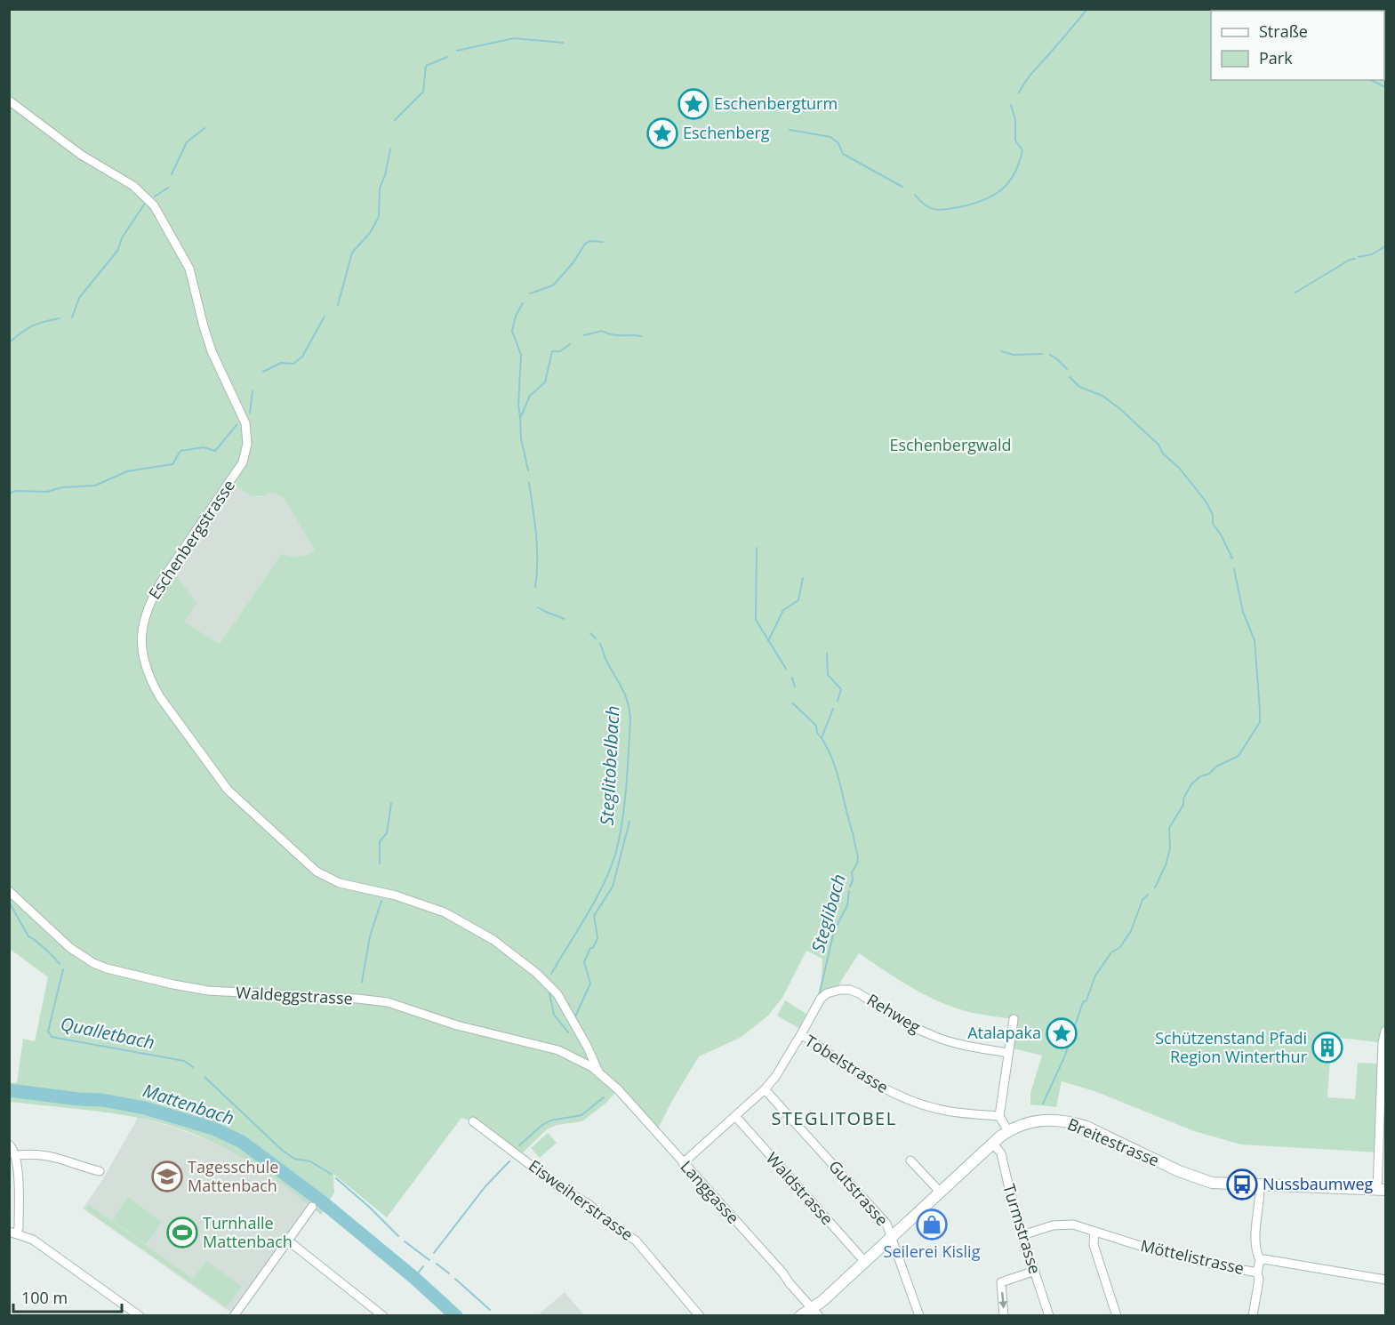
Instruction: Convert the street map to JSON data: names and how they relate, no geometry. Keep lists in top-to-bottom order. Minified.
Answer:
{"streets":{"main road":["Breitestrasse"],"street":["Eschenbergstrasse","Waldeggstrasse","Rehweg","Tobelstrasse","Waldstrasse","Langgasse","Gutstrasse","Eisweiherstrasse","Turmstrasse","Möttelistrasse"]},"crossings":[["Eschenbergstrasse","Waldeggstrasse"],["Eschenbergstrasse","Langgasse"],["Waldeggstrasse","Langgasse"],["Rehweg","Tobelstrasse"],["Tobelstrasse","Waldstrasse"],["Tobelstrasse","Langgasse"],["Tobelstrasse","Gutstrasse"],["Breitestrasse","Waldstrasse"],["Breitestrasse","Langgasse"],["Breitestrasse","Gutstrasse"],["Breitestrasse","Turmstrasse"],["Turmstrasse","Möttelistrasse"]],"districts":["STEGLITOBEL"],"water":["Steglitobelbach","Steglibach","Qualletbach","Mattenbach"],"parks":["Eschenbergwald"],"places":{"place":["Eschenbergturm","Eschenberg","Atalapaka"],"building":["Schützenstand Pfadi Region Winterthur"],"school or university":["Tagesschule Mattenbach"],"bus stop":["Nussbaumweg"],"shop":["Seilerei Kislig"],"sports":["Turnhalle Mattenbach"]},"legend":["Straße","Park"],"scale_bar":"100 m"}
